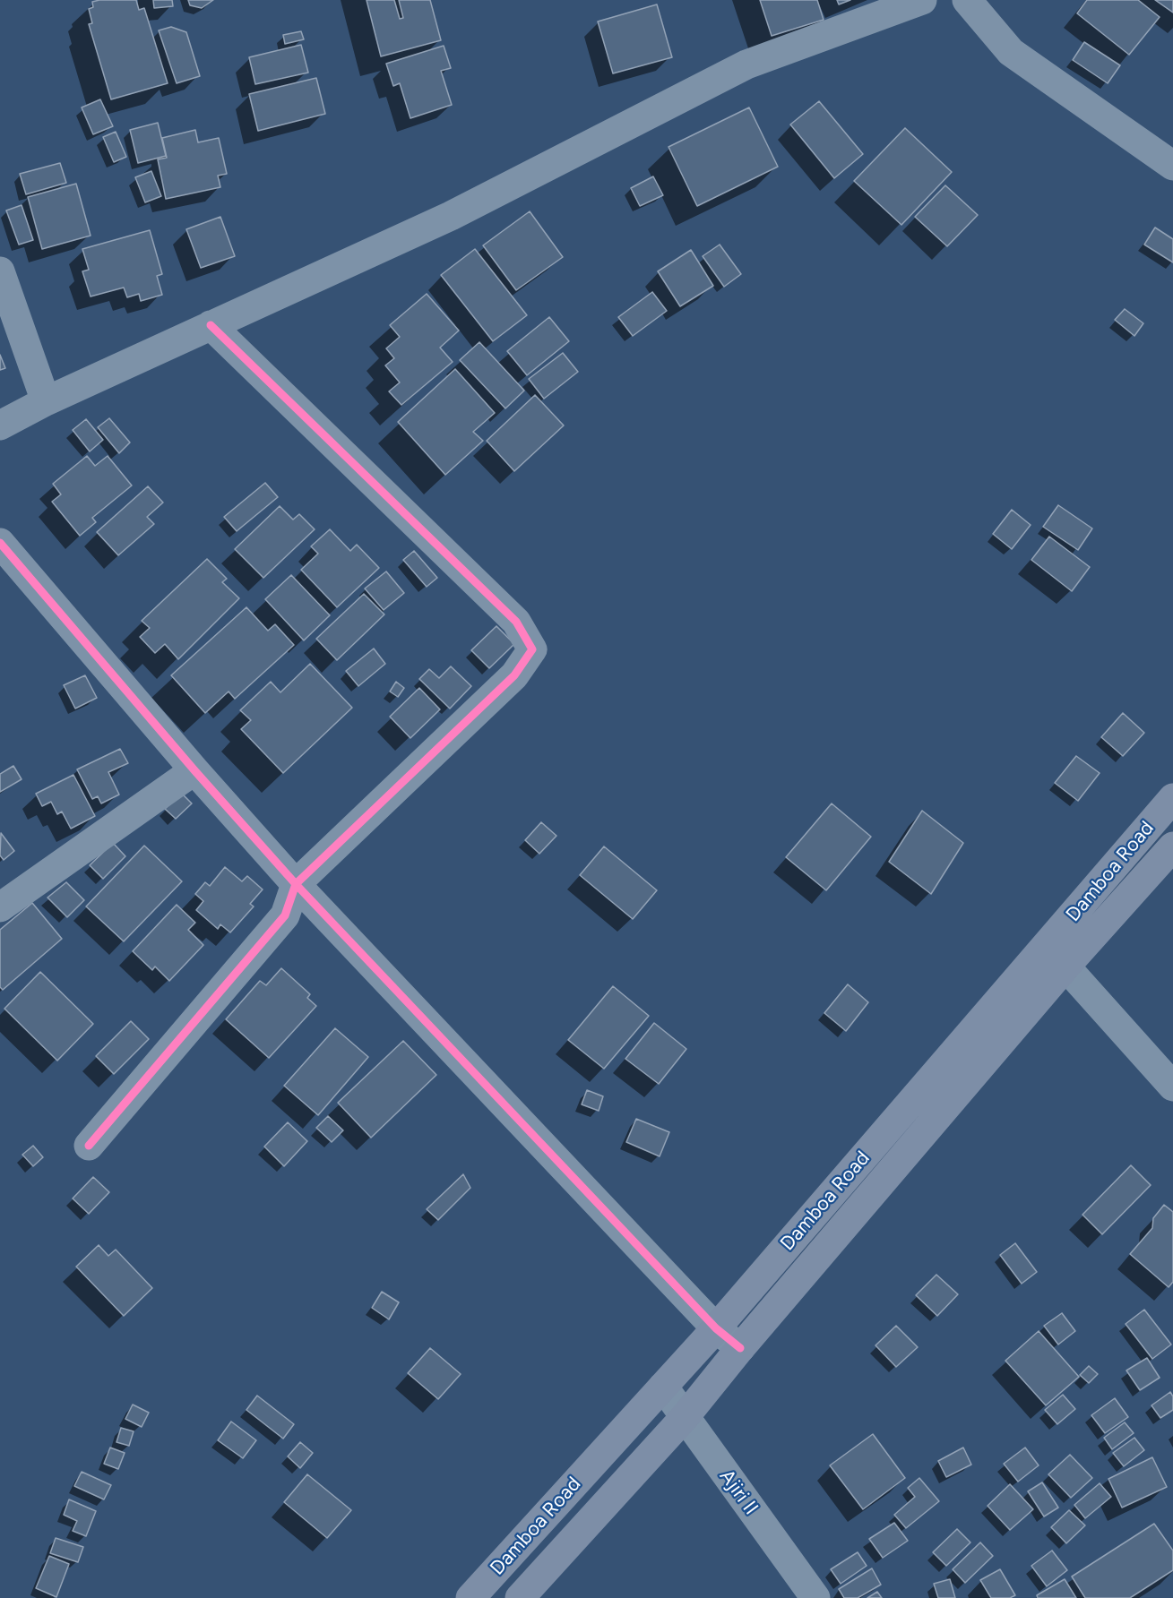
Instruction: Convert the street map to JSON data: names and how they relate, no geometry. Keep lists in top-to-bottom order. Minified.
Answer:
{"streets":{"main road":["Damboa Road"],"street":["Ajiri II"]},"crossings":[["Damboa Road","Ajiri II"]]}
